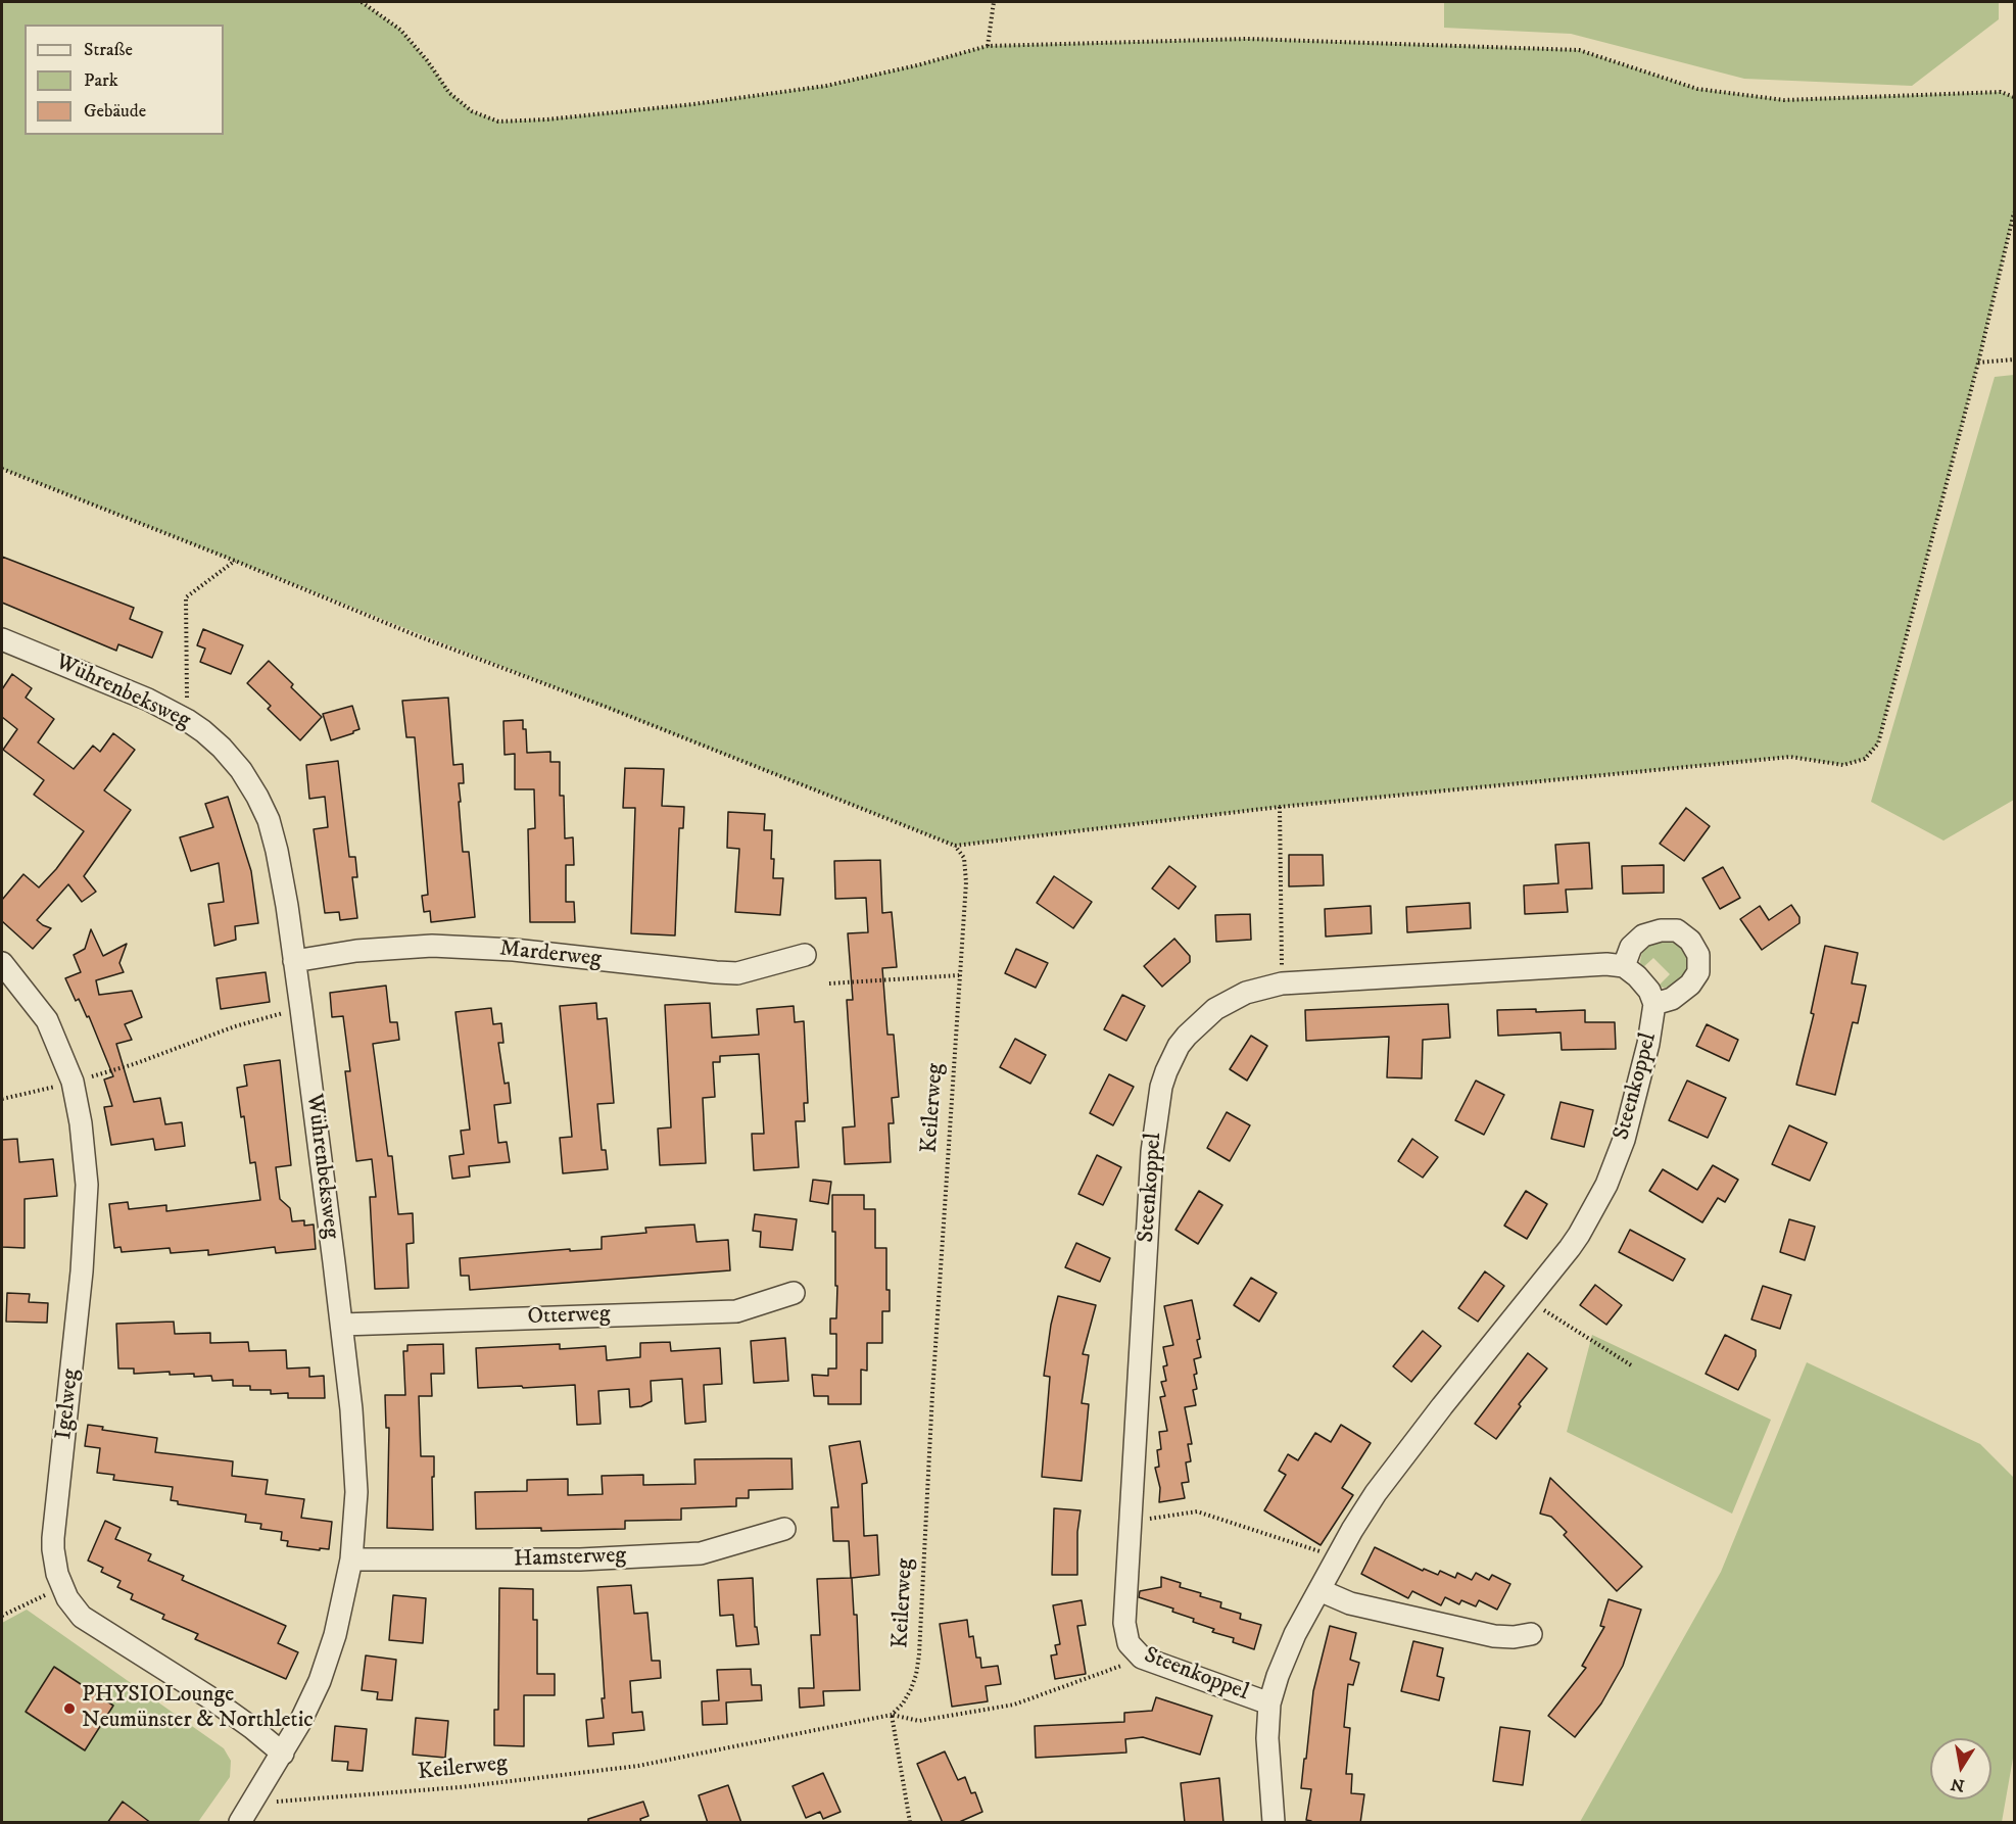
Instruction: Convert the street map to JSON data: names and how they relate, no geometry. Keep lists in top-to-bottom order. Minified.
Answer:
{"streets":{"street":["Wührenbeksweg","Marderweg","Steenkoppel","Otterweg","Igelweg","Hamsterweg"],"path":["Keilerweg"]},"crossings":[["Wührenbeksweg","Marderweg"],["Wührenbeksweg","Keilerweg"],["Wührenbeksweg","Otterweg"],["Wührenbeksweg","Igelweg"],["Wührenbeksweg","Hamsterweg"]],"places":["PHYSIOLounge Neumünster & Northletic"],"legend":["Straße","Park","Gebäude"],"north":"bottom"}
